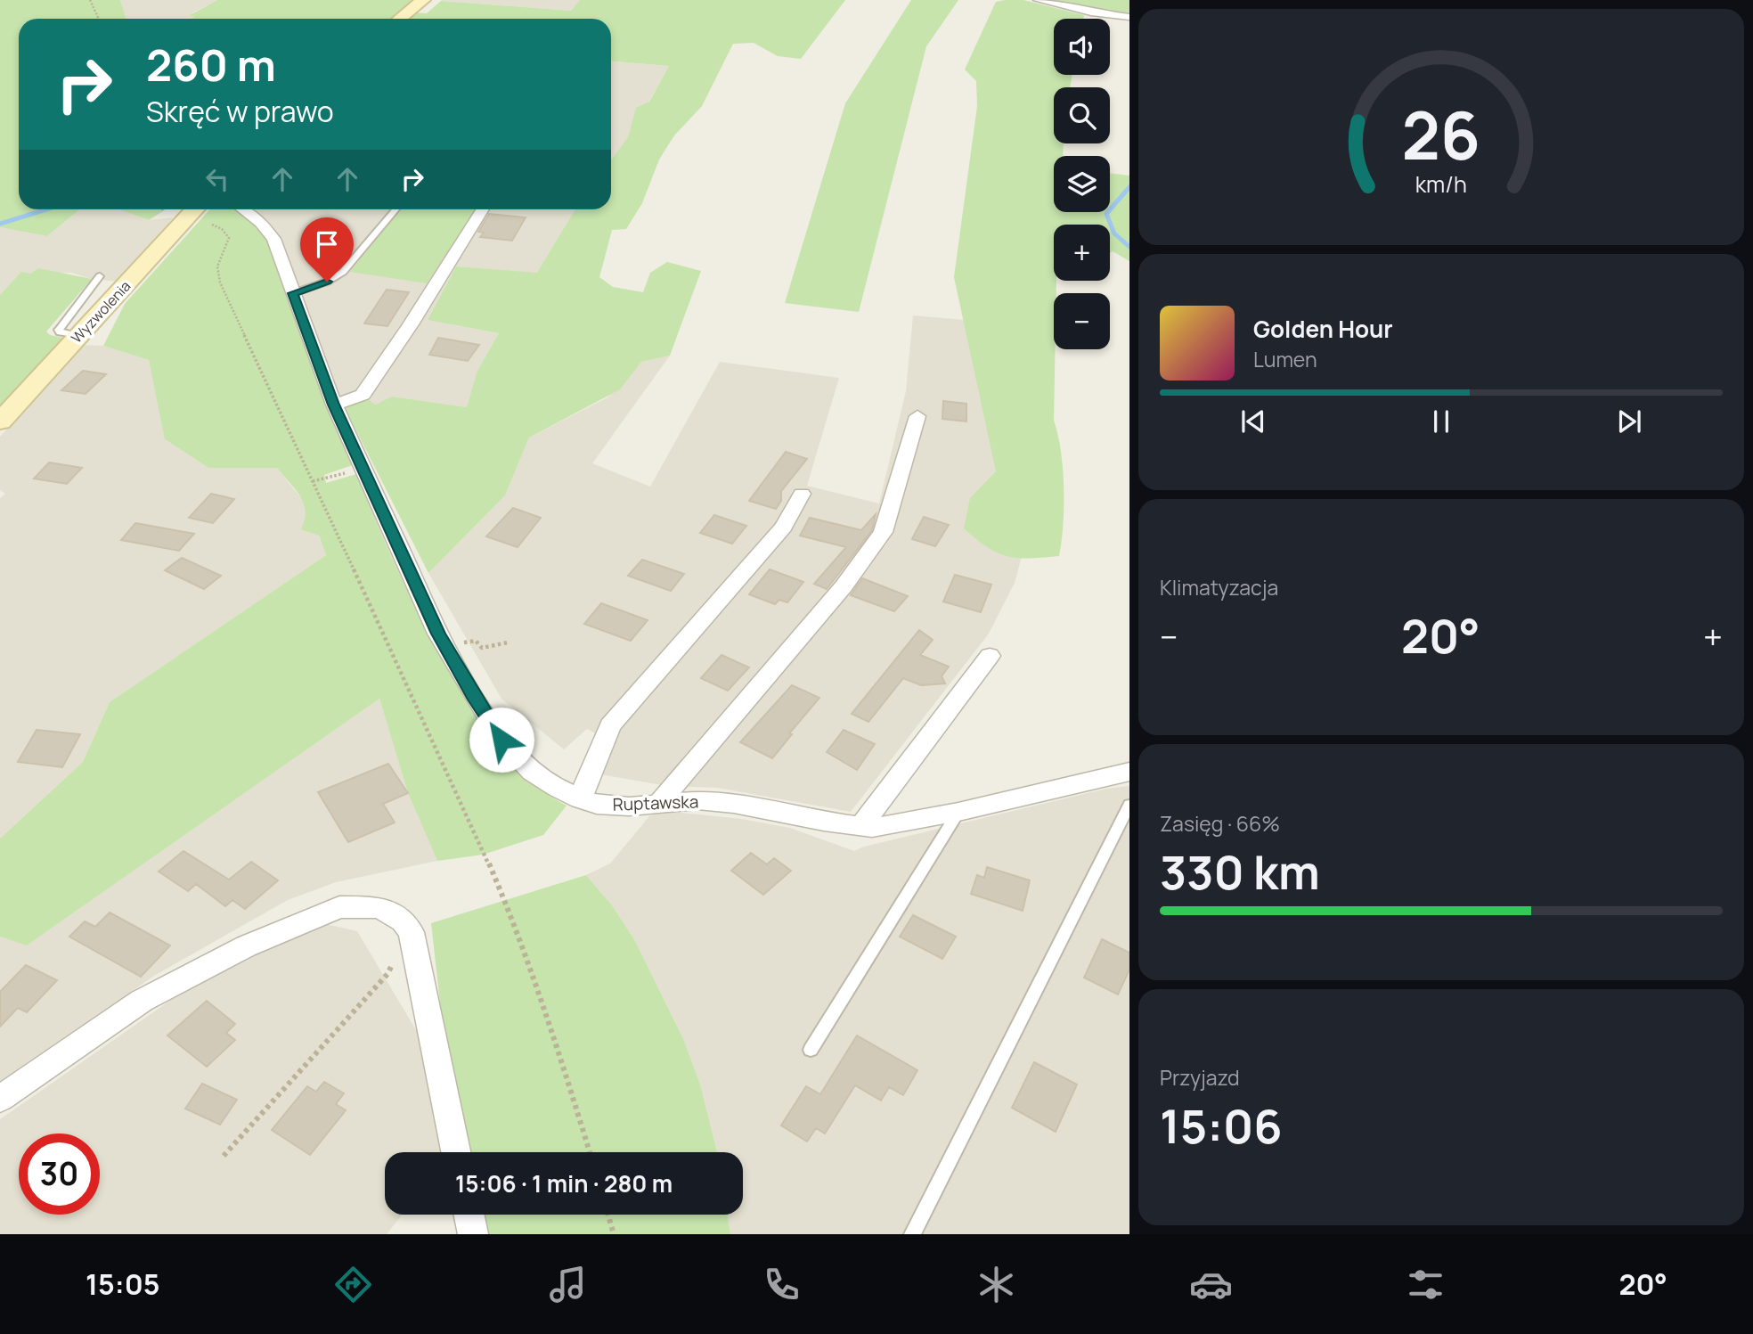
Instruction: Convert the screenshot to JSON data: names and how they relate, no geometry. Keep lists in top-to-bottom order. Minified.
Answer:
{"streets":{"street":["Wyzwolenia","Ruptawska"]},"page":{"map_buttons":["+","−"],"turn":["260 m","Skręć w prawo"],"song":["Golden Hour","Lumen"],"tile":["Klimatyzacja",["Zasięg · 66%","330 km"],["Przyjazd","15:06"]],"heat":["−","20°","+"],"limit":"30","trip":"15:06 · 1 min · 280 m","tabs":["15:05","20°"],"gauge":["26","km/h"]}}
